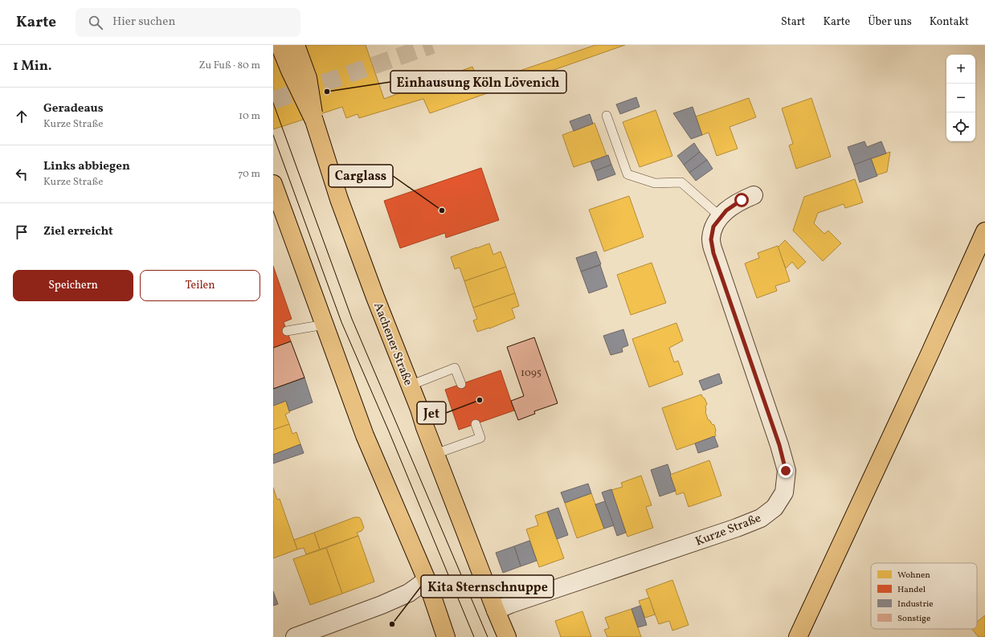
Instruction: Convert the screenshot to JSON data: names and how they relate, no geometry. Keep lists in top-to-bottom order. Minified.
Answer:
{"streets":{"main road":["Aachener Straße"],"street":["Kurze Straße"]},"crossings":[["Aachener Straße","Kurze Straße"]],"places":["Einhausung Köln Lövenich","Carglass","Jet","Kita Sternschnuppe"],"house_numbers":["1095"],"legend":["Wohnen","Handel","Industrie","Sonstige"],"page":{"header":"Karte","search":"Hier suchen","nav":["Start","Karte","Über uns","Kontakt"],"heading":["1 Min.","Zu Fuß · 80 m"],"map_buttons":["+","−"],"list":[["Geradeaus","Kurze Straße","10 m"],["Links abbiegen","Kurze Straße","70 m"],"Ziel erreicht"],"buttons":["Speichern","Teilen"]}}
